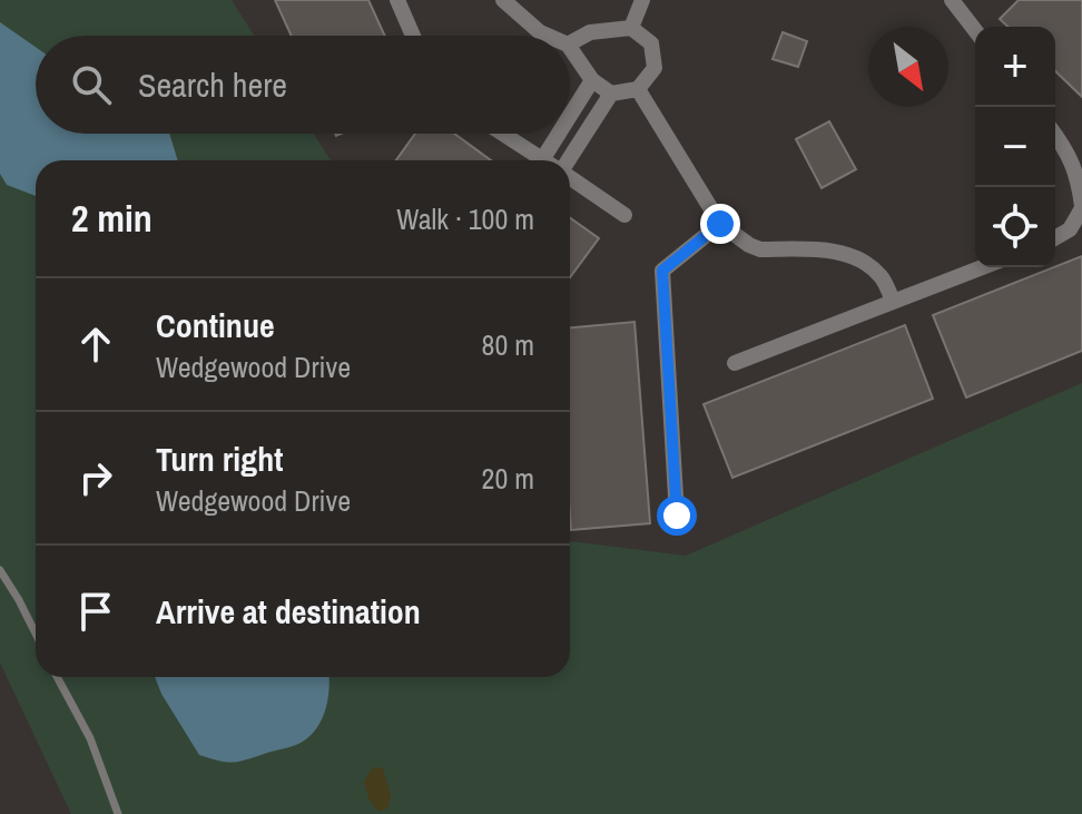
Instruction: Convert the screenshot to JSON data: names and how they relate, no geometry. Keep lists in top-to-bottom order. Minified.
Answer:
{"north":"bottom right","page":{"map_buttons":["+","−"],"search":"Search here","heading":["2 min","Walk · 100 m"],"list":[["Continue","Wedgewood Drive","80 m"],["Turn right","Wedgewood Drive","20 m"],"Arrive at destination"]}}
